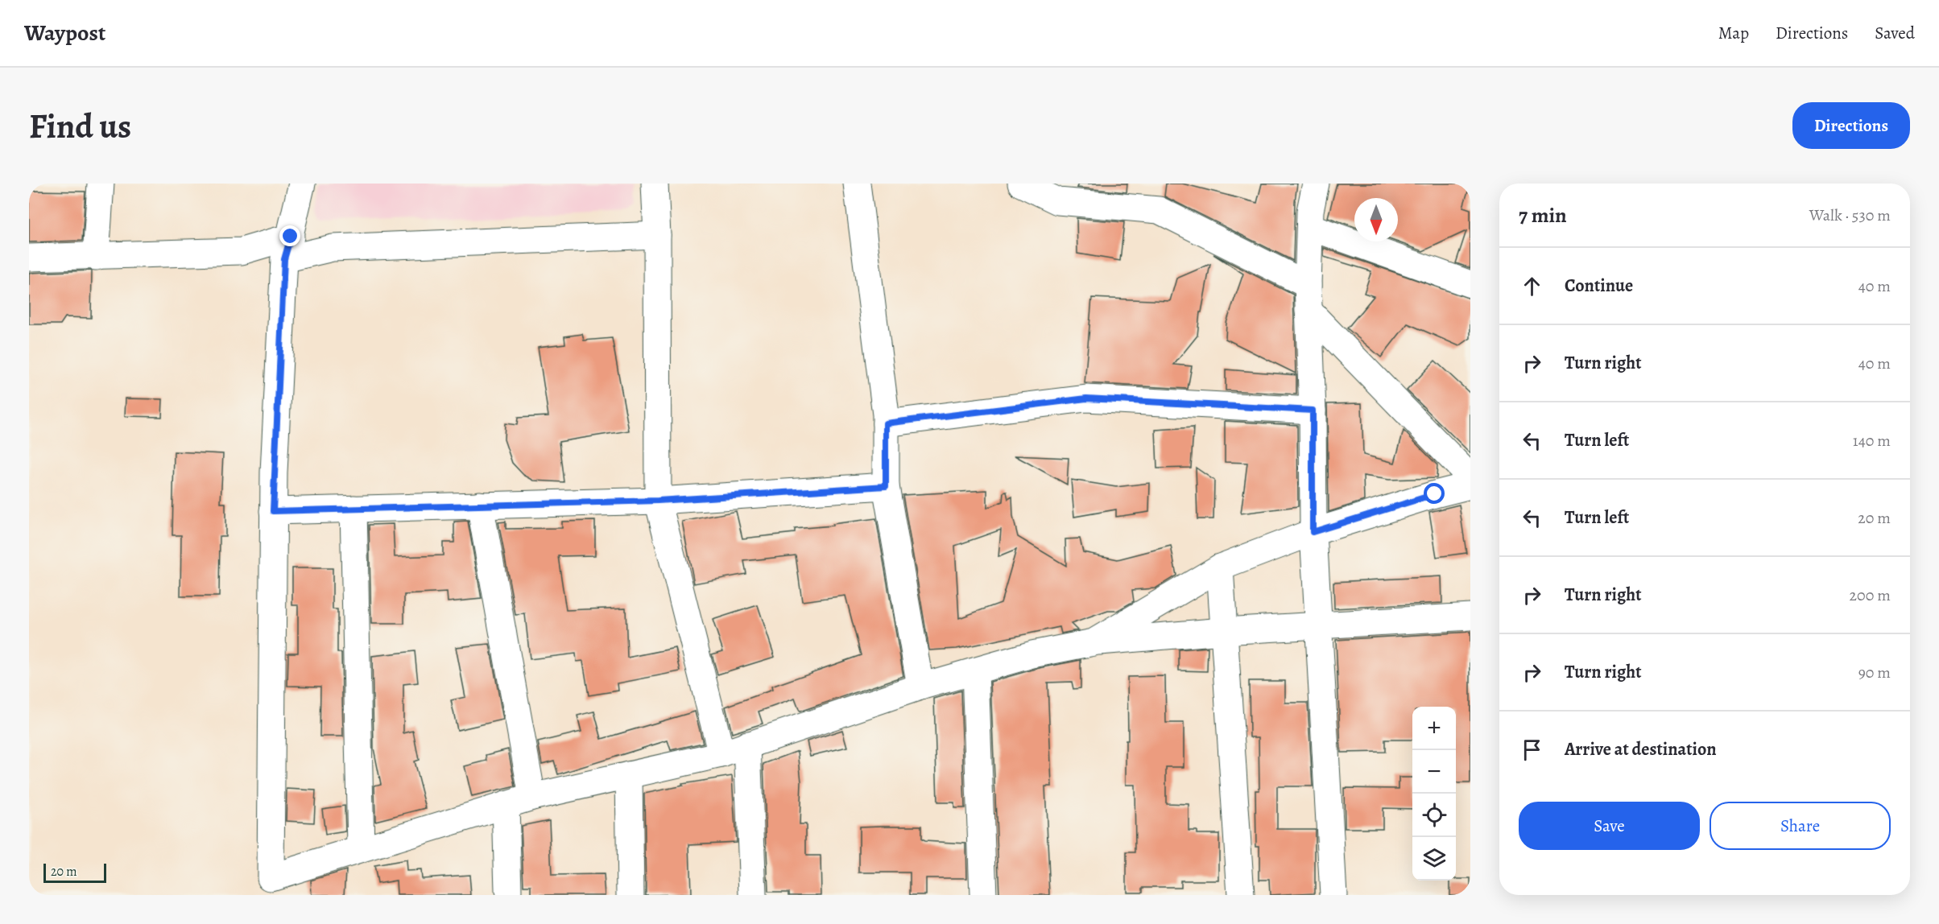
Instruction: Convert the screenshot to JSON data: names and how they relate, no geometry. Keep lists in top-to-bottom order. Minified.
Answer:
{"scale_bar":"20 m","north":"bottom","page":{"header":"Waypost","nav":["Map","Directions","Saved"],"buttons":["Directions",["Save","Share"]],"title":"Find us","heading":["7 min","Walk · 530 m"],"list":[["Continue","40 m"],["Turn right","40 m"],["Turn left","140 m"],["Turn left","20 m"],["Turn right","200 m"],["Turn right","90 m"],"Arrive at destination"],"map_buttons":["+","−"],"scale":"20 m"}}
